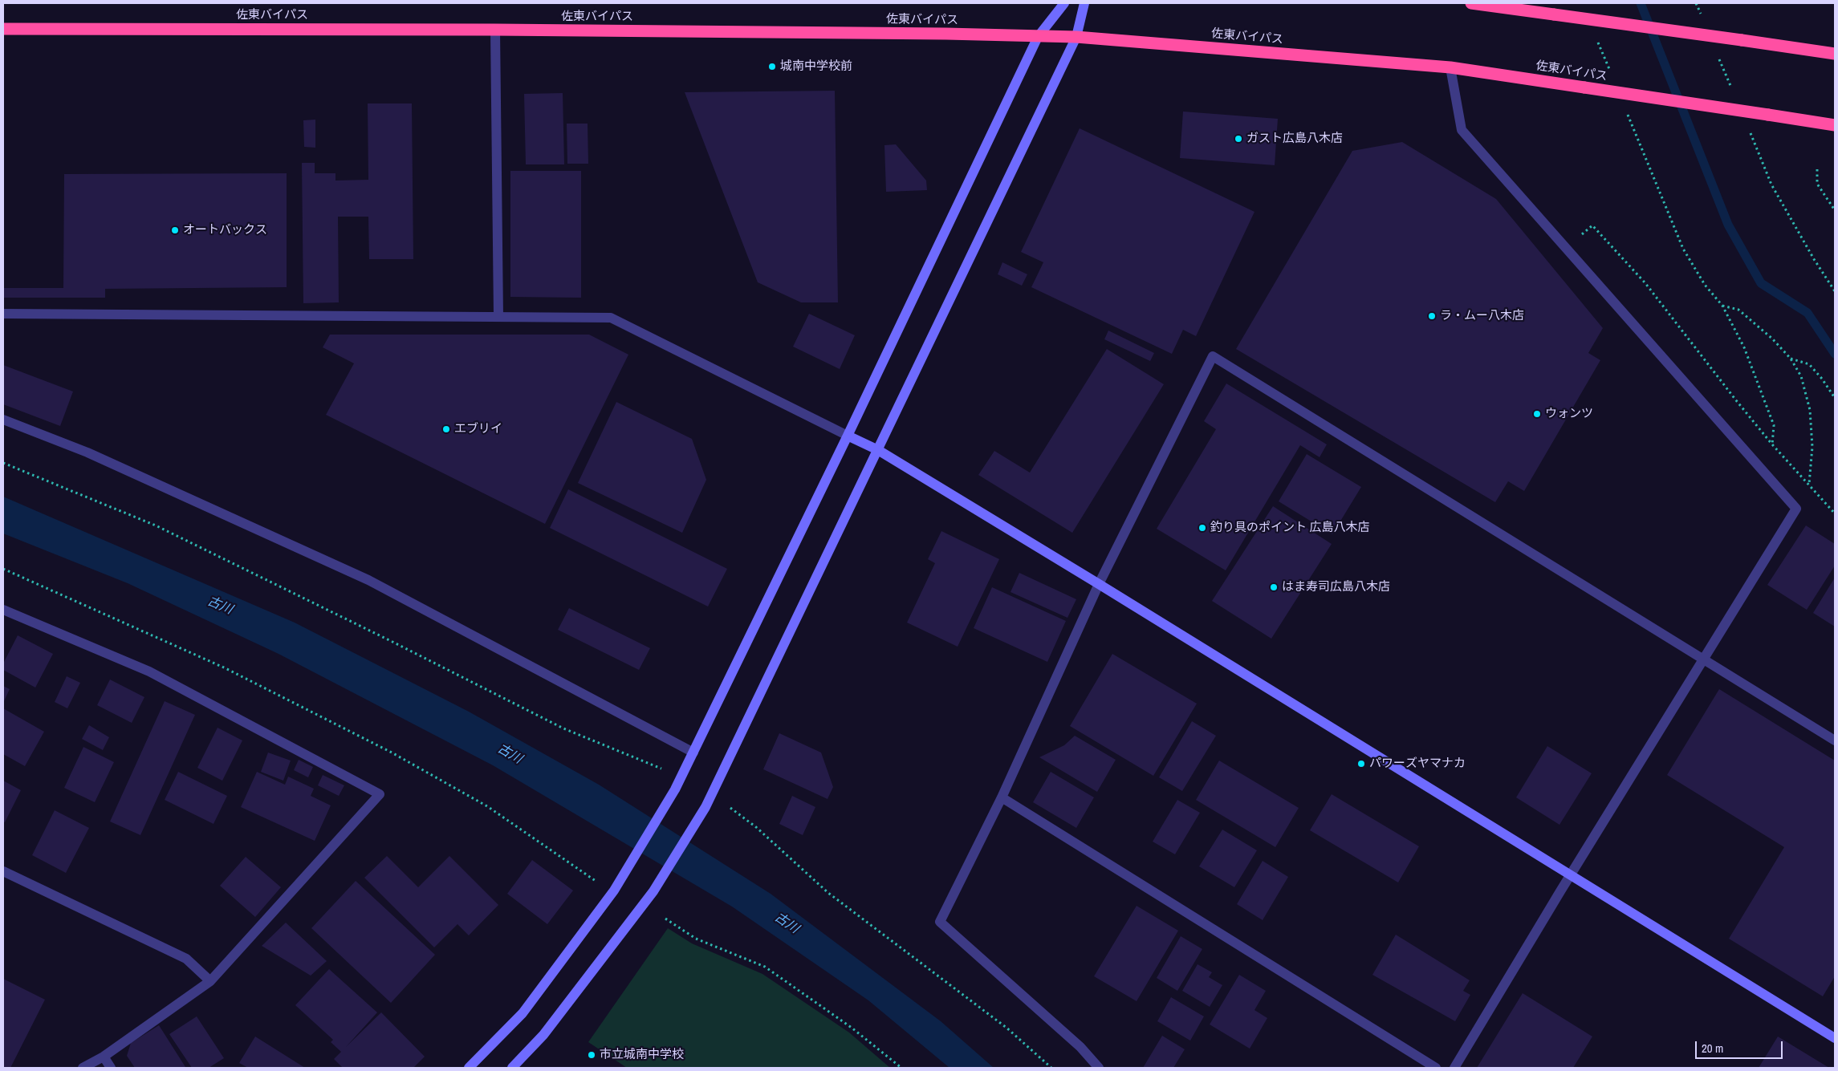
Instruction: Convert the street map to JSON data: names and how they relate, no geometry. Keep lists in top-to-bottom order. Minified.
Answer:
{"streets":{"highway":["佐東バイパス"]},"water":["古川"],"places":["城南中学校前","ガスト広島八木店","オートバックス","ラ・ムー八木店","ウォンツ","エブリイ","釣り具のポイント 広島八木店","はま寿司広島八木店","パワーズヤマナカ","市立城南中学校"],"scale_bar":"20 m"}
